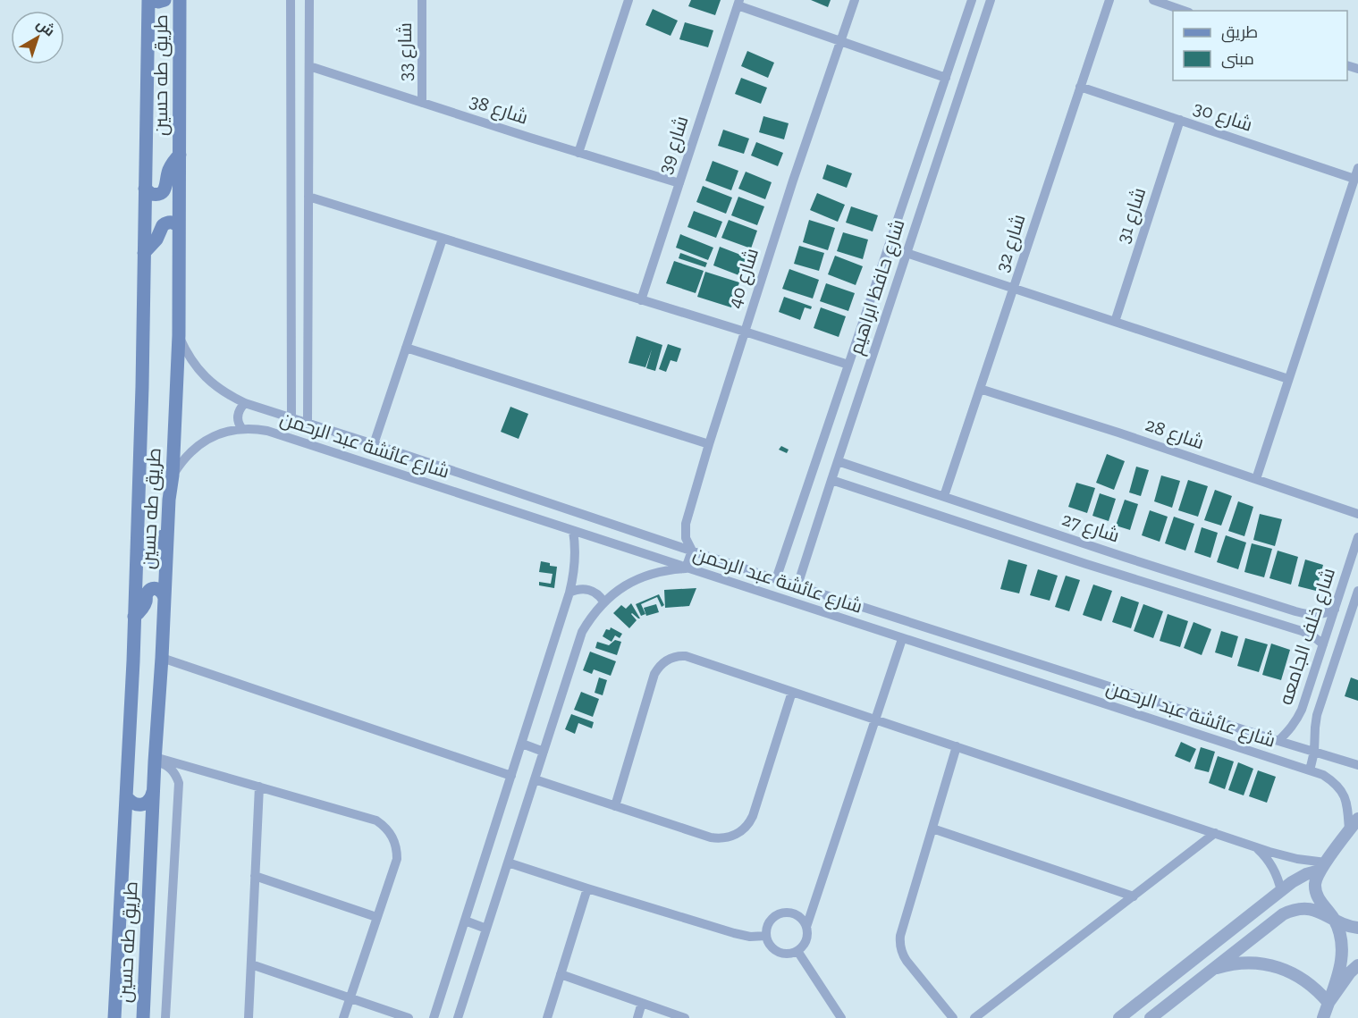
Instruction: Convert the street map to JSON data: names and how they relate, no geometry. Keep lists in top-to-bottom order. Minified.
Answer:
{"streets":{"main road":["طريق طه حسين"],"street":["شارع 33","شارع 38","شارع 30","شارع 39","شارع 31","شارع 32","شارع 40","شارع حافظ ابراهيم","شارع 28","شارع عائشة عبد الرحمن","شارع 27","شارع خلف الجامعه"]},"crossings":[["شارع 33","شارع 38"],["طريق طه حسين","شارع عائشة عبد الرحمن"],["شارع 38","شارع 39"],["شارع 38","شارع عائشة عبد الرحمن"],["شارع 30","شارع 31"],["شارع 30","شارع 32"],["شارع 32","شارع 28"],["شارع 32","شارع 27"],["شارع 40","شارع عائشة عبد الرحمن"],["شارع حافظ ابراهيم","شارع عائشة عبد الرحمن"],["شارع حافظ ابراهيم","شارع 27"],["شارع عائشة عبد الرحمن","شارع خلف الجامعه"],["شارع 27","شارع خلف الجامعه"]],"legend":["طريق","مبنى"],"north":"top right"}
